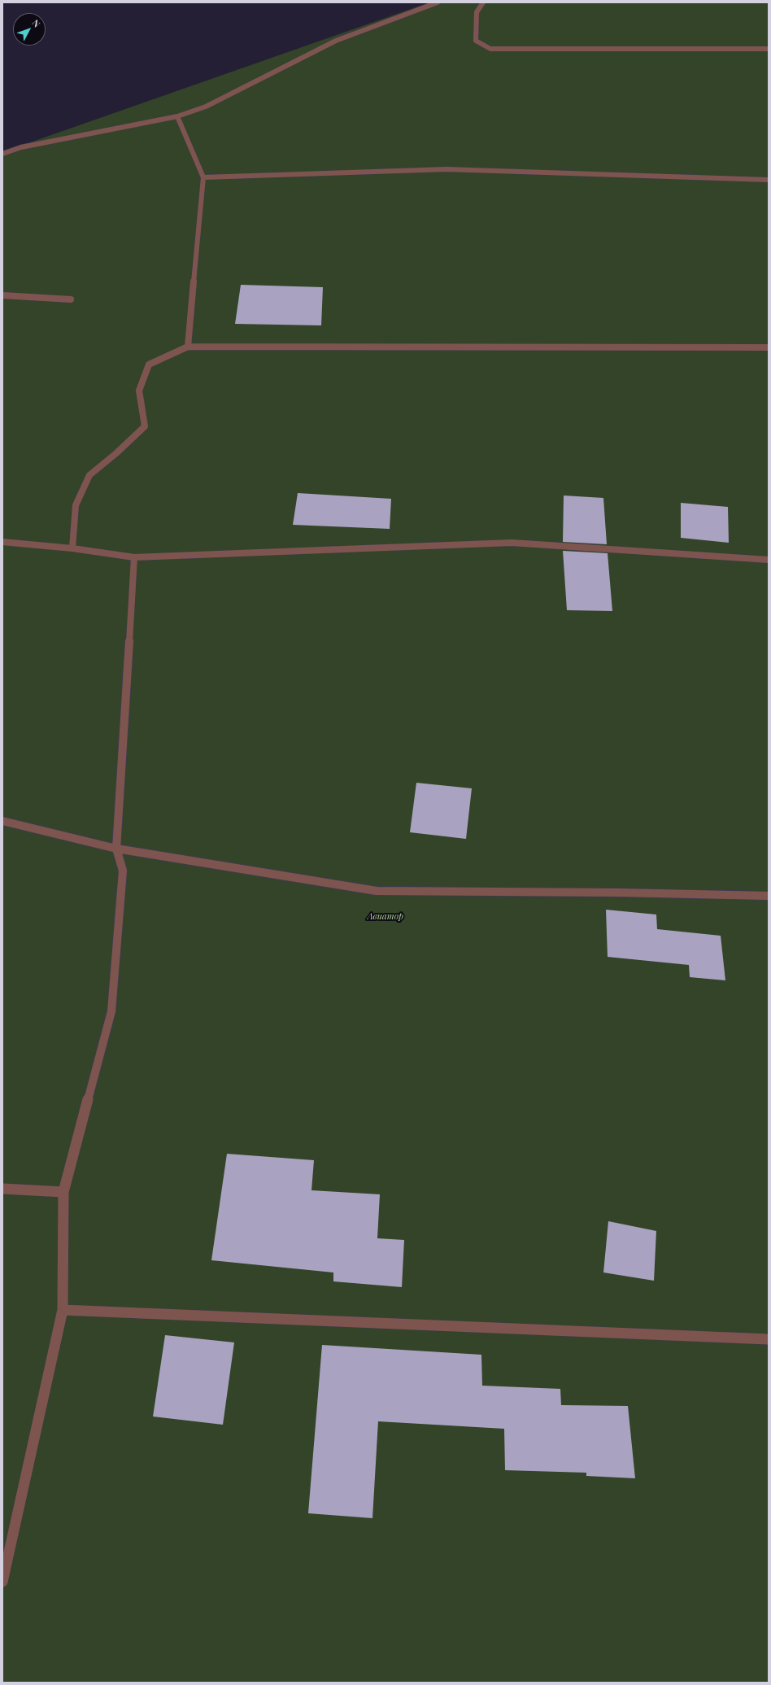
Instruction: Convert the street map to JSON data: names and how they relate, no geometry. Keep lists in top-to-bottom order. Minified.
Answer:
{"parks":["Авиатор"],"north":"top right"}
